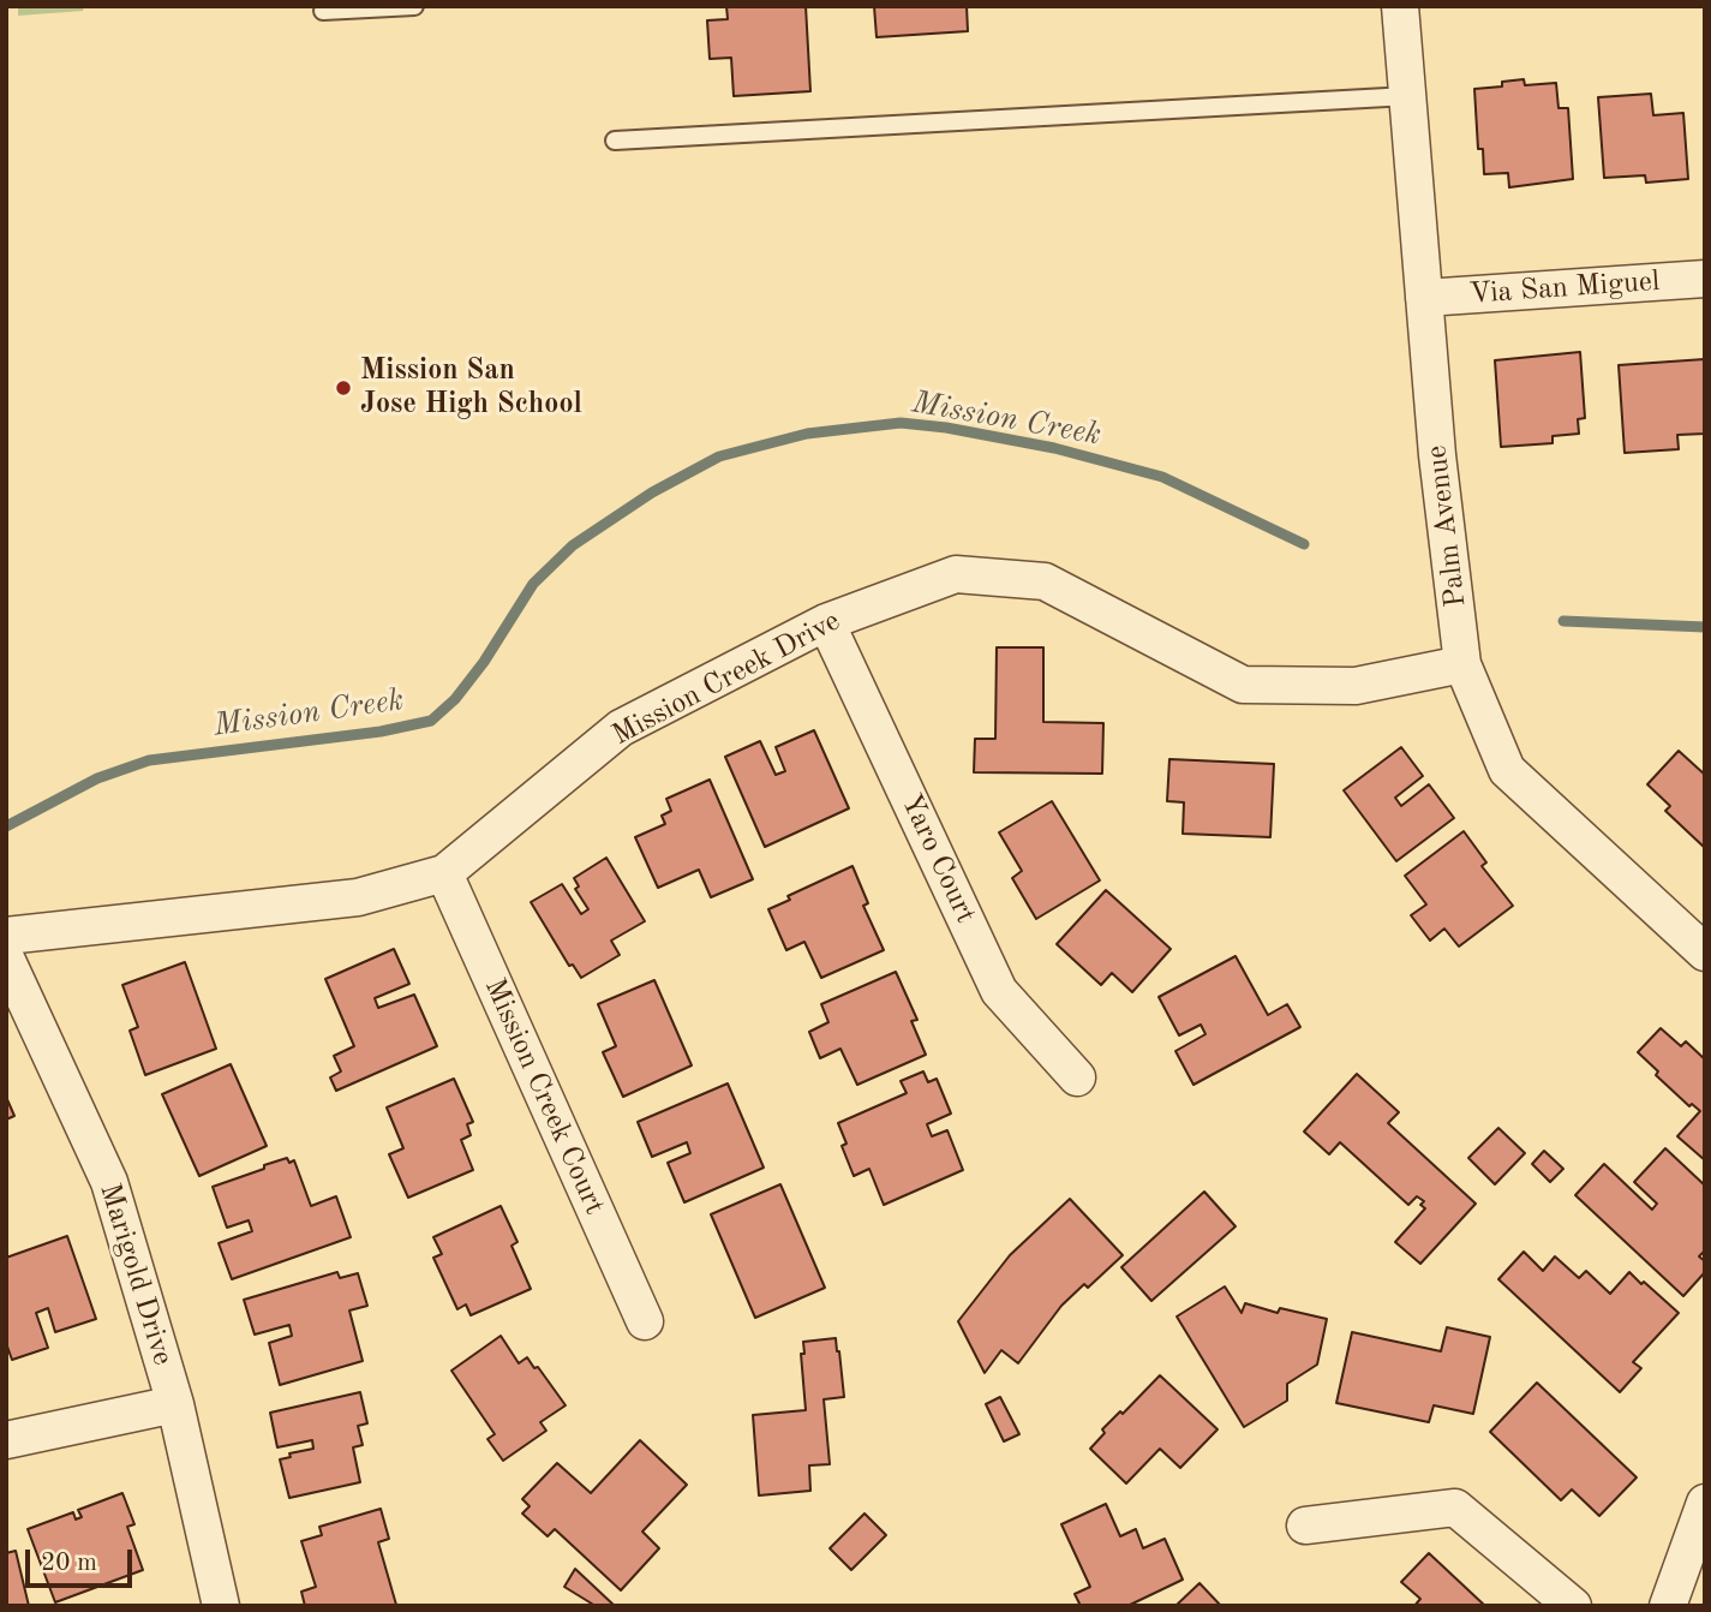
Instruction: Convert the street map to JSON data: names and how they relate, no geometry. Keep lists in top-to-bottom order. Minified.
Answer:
{"streets":{"street":["Via San Miguel","Palm Avenue","Mission Creek Drive","Yaro Court","Mission Creek Court","Marigold Drive"]},"crossings":[["Via San Miguel","Palm Avenue"],["Palm Avenue","Mission Creek Drive"],["Mission Creek Drive","Yaro Court"],["Mission Creek Drive","Mission Creek Court"]],"water":["Mission Creek"],"places":["Mission San Jose High School"],"scale_bar":"20 m"}
